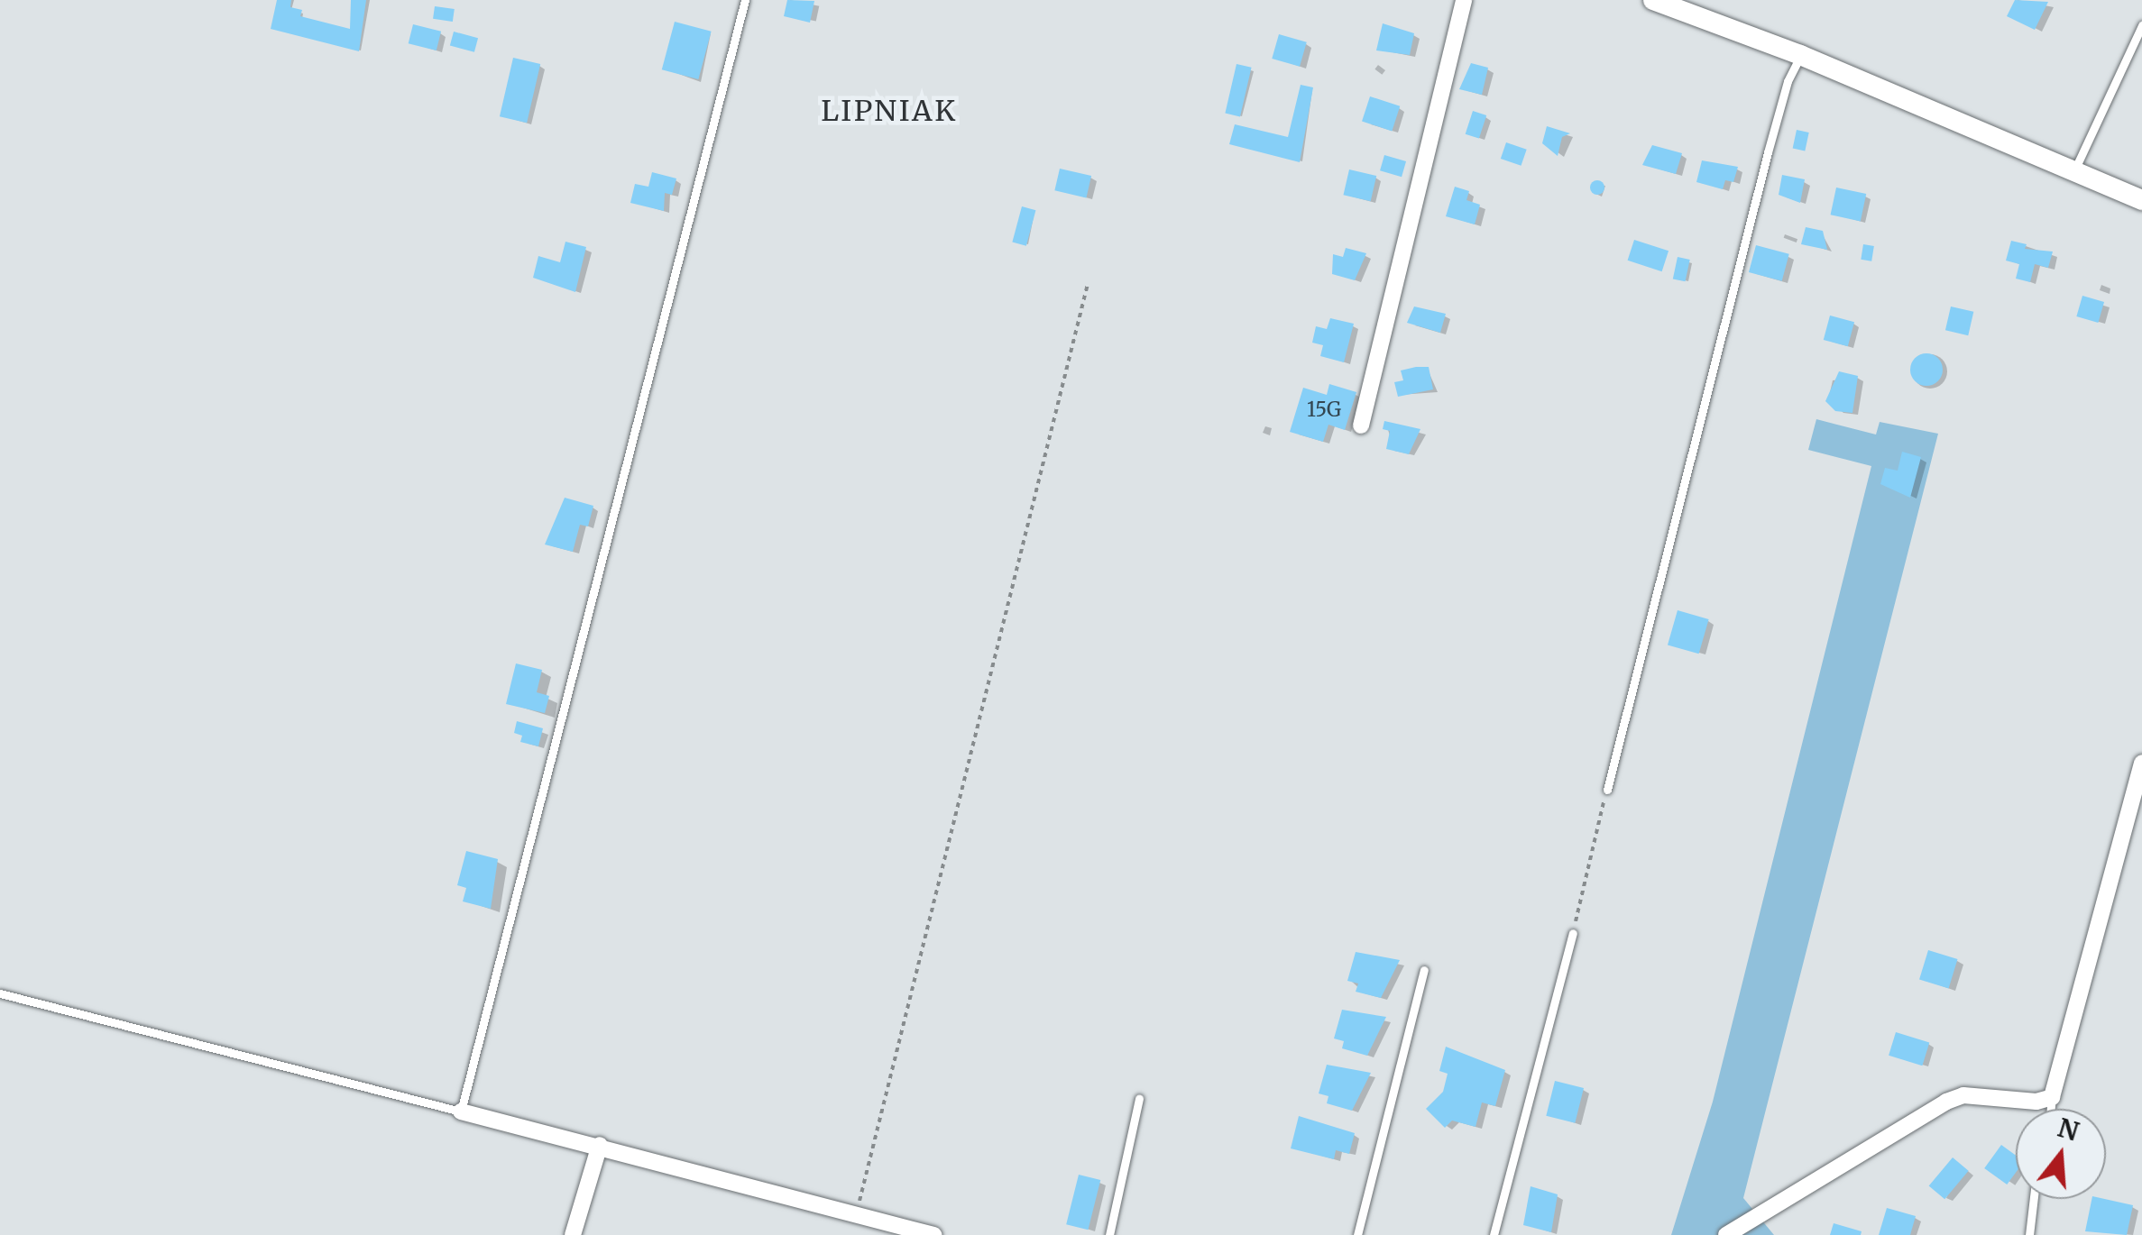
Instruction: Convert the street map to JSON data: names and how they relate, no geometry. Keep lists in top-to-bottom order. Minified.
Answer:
{"districts":["LIPNIAK"],"house_numbers":["15G"],"north":"top"}
